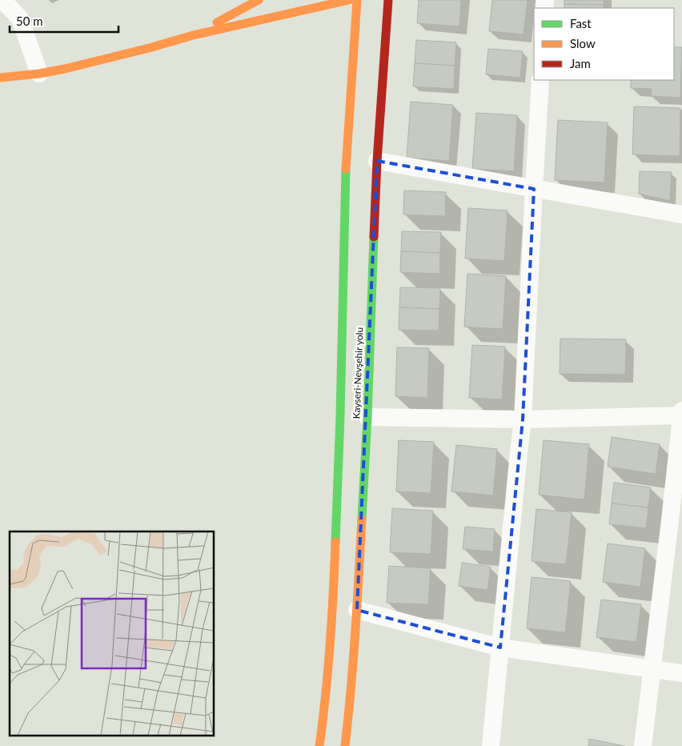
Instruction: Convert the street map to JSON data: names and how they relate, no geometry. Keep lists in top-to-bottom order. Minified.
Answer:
{"streets":{"main road":["Kayseri-Nevşehir yolu"]},"legend":["Fast","Slow","Jam"],"scale_bar":"50 m"}
